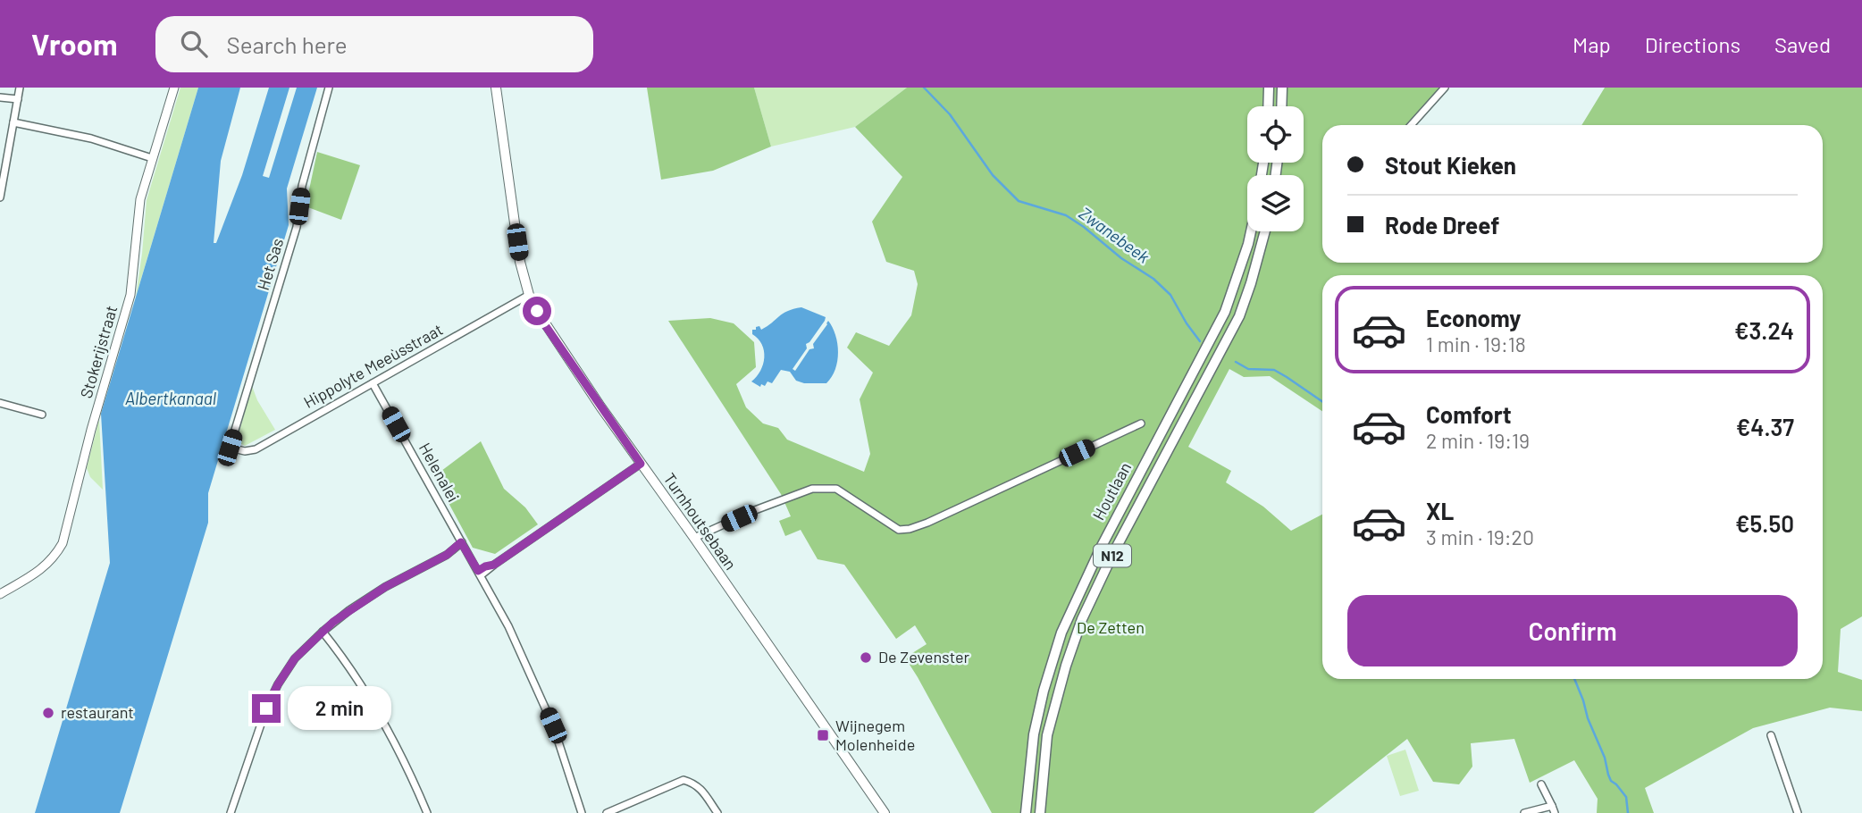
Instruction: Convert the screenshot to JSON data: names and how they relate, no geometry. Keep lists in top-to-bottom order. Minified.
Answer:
{"streets":{"main road":["Houtlaan","Turnhoutsebaan","N12"],"street":["Het Sas","Stokerijstraat","Hippolyte Meeùsstraat","Helenalei"]},"crossings":[["Het Sas","Hippolyte Meeùsstraat"],["Hippolyte Meeùsstraat","Helenalei"],["Hippolyte Meeùsstraat","Turnhoutsebaan"]],"water":["Zwanebeek","Albertkanaal"],"parks":["De Zetten"],"places":{"other":["De Zevenster","restaurant"],"transit":["Wijnegem Molenheide"]},"page":{"header":"Vroom","search":"Search here","nav":["Map","Directions","Saved"],"banner":["Stout Kieken","Rode Dreef"],"list":[{"name":"Economy","note":"1 min · 19:18","value":"€3.24"},{"name":"Comfort","note":"2 min · 19:19","value":"€4.37"},{"name":"XL","note":"3 min · 19:20","value":"€5.50"}],"buttons":"Confirm","bubble":"2 min"}}
